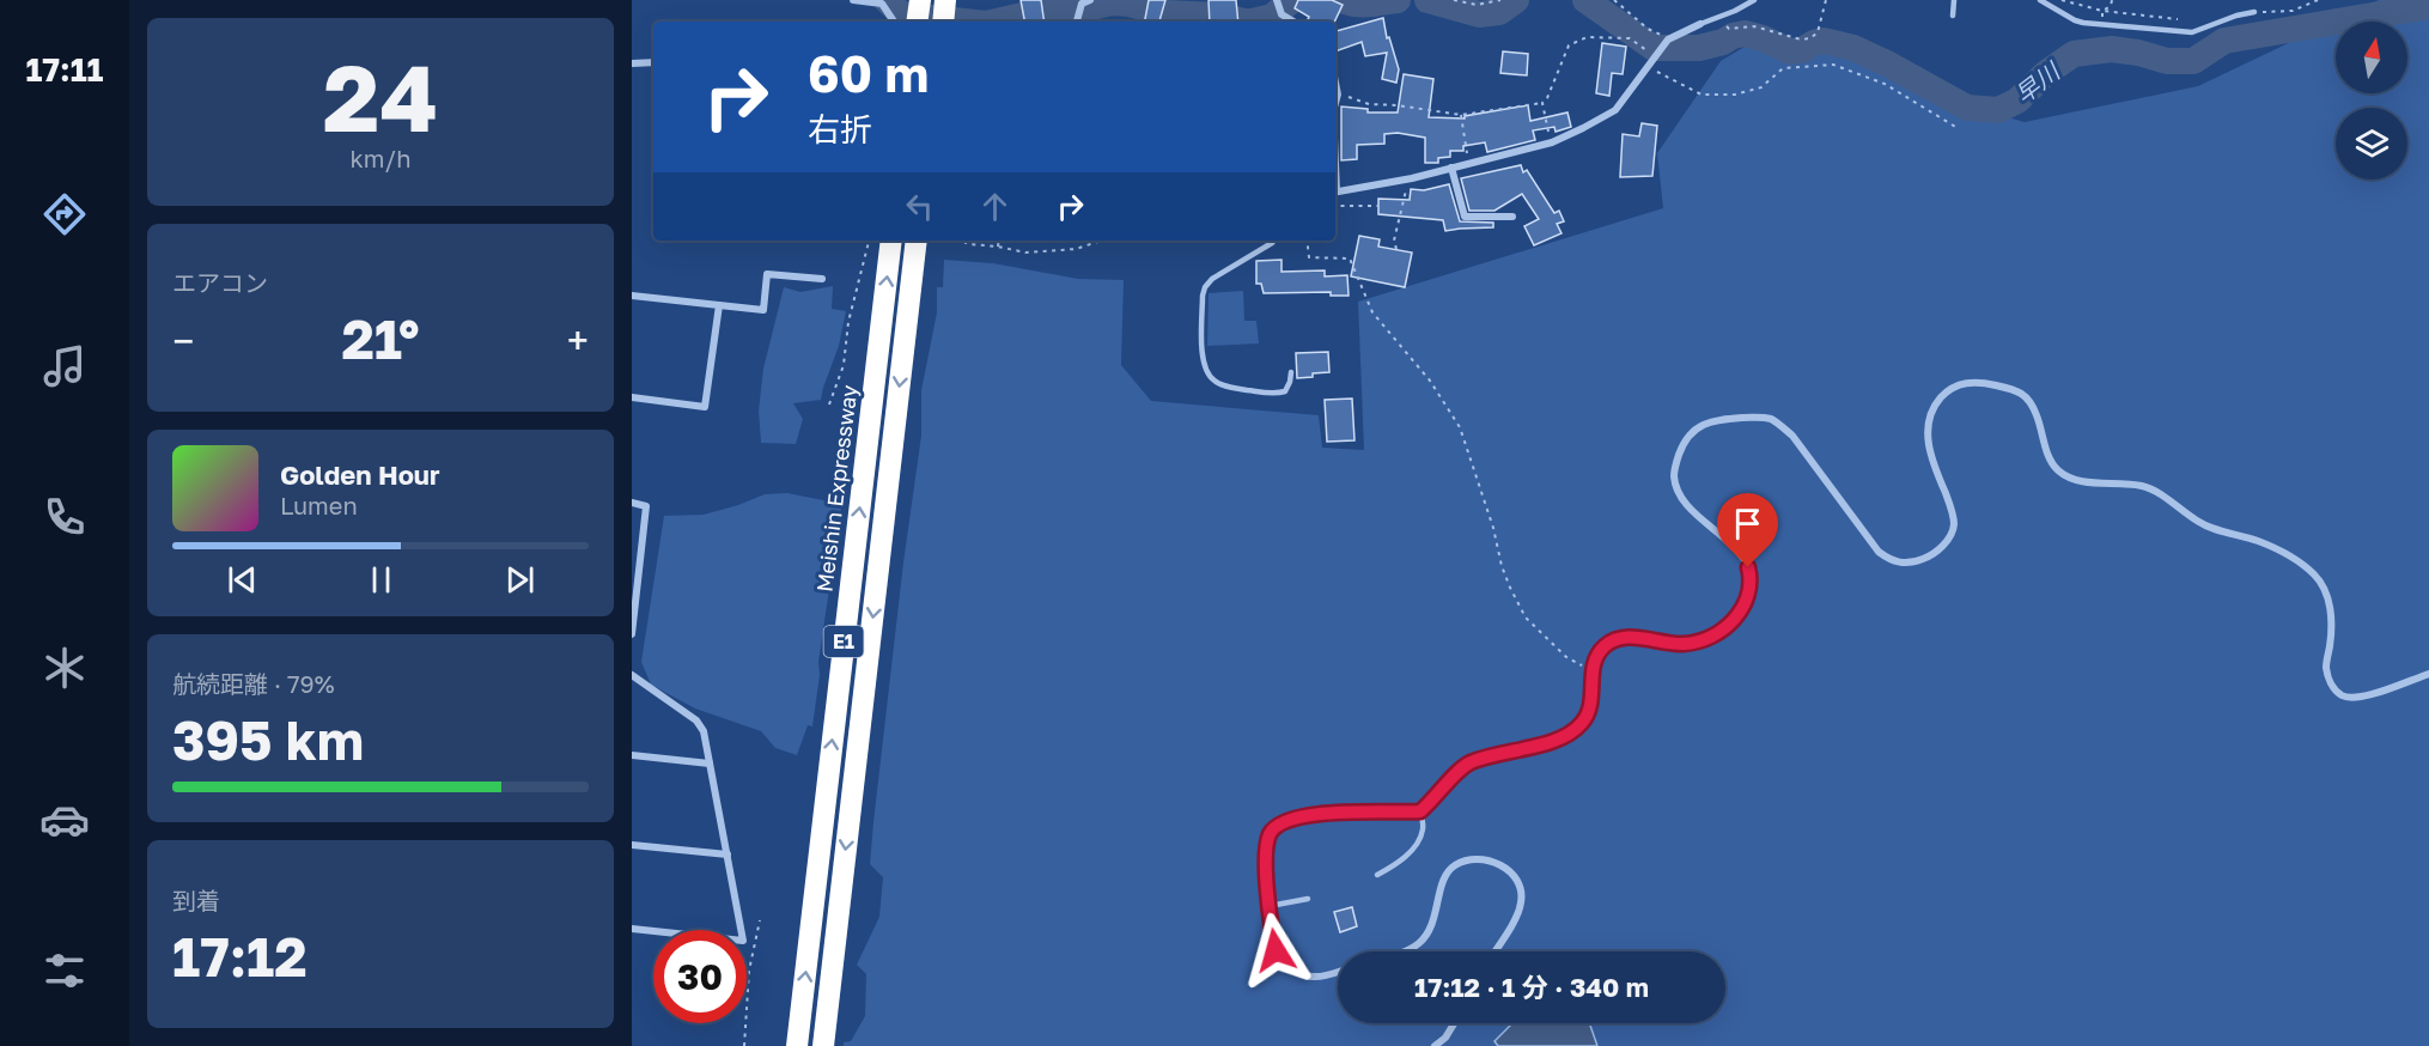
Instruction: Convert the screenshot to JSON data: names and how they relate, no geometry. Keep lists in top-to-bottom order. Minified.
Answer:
{"streets":{"highway":["Meishin Expressway","E1"]},"water":["早川"],"north":"top","page":{"tabs":"17:11","tile":[["24","km/h"],"エアコン",["航続距離 · 79%","395 km"],["到着","17:12"]],"turn":["60 m","右折"],"heat":["−","21°","+"],"song":["Golden Hour","Lumen"],"limit":"30","trip":"17:12 · 1 分 · 340 m"}}
